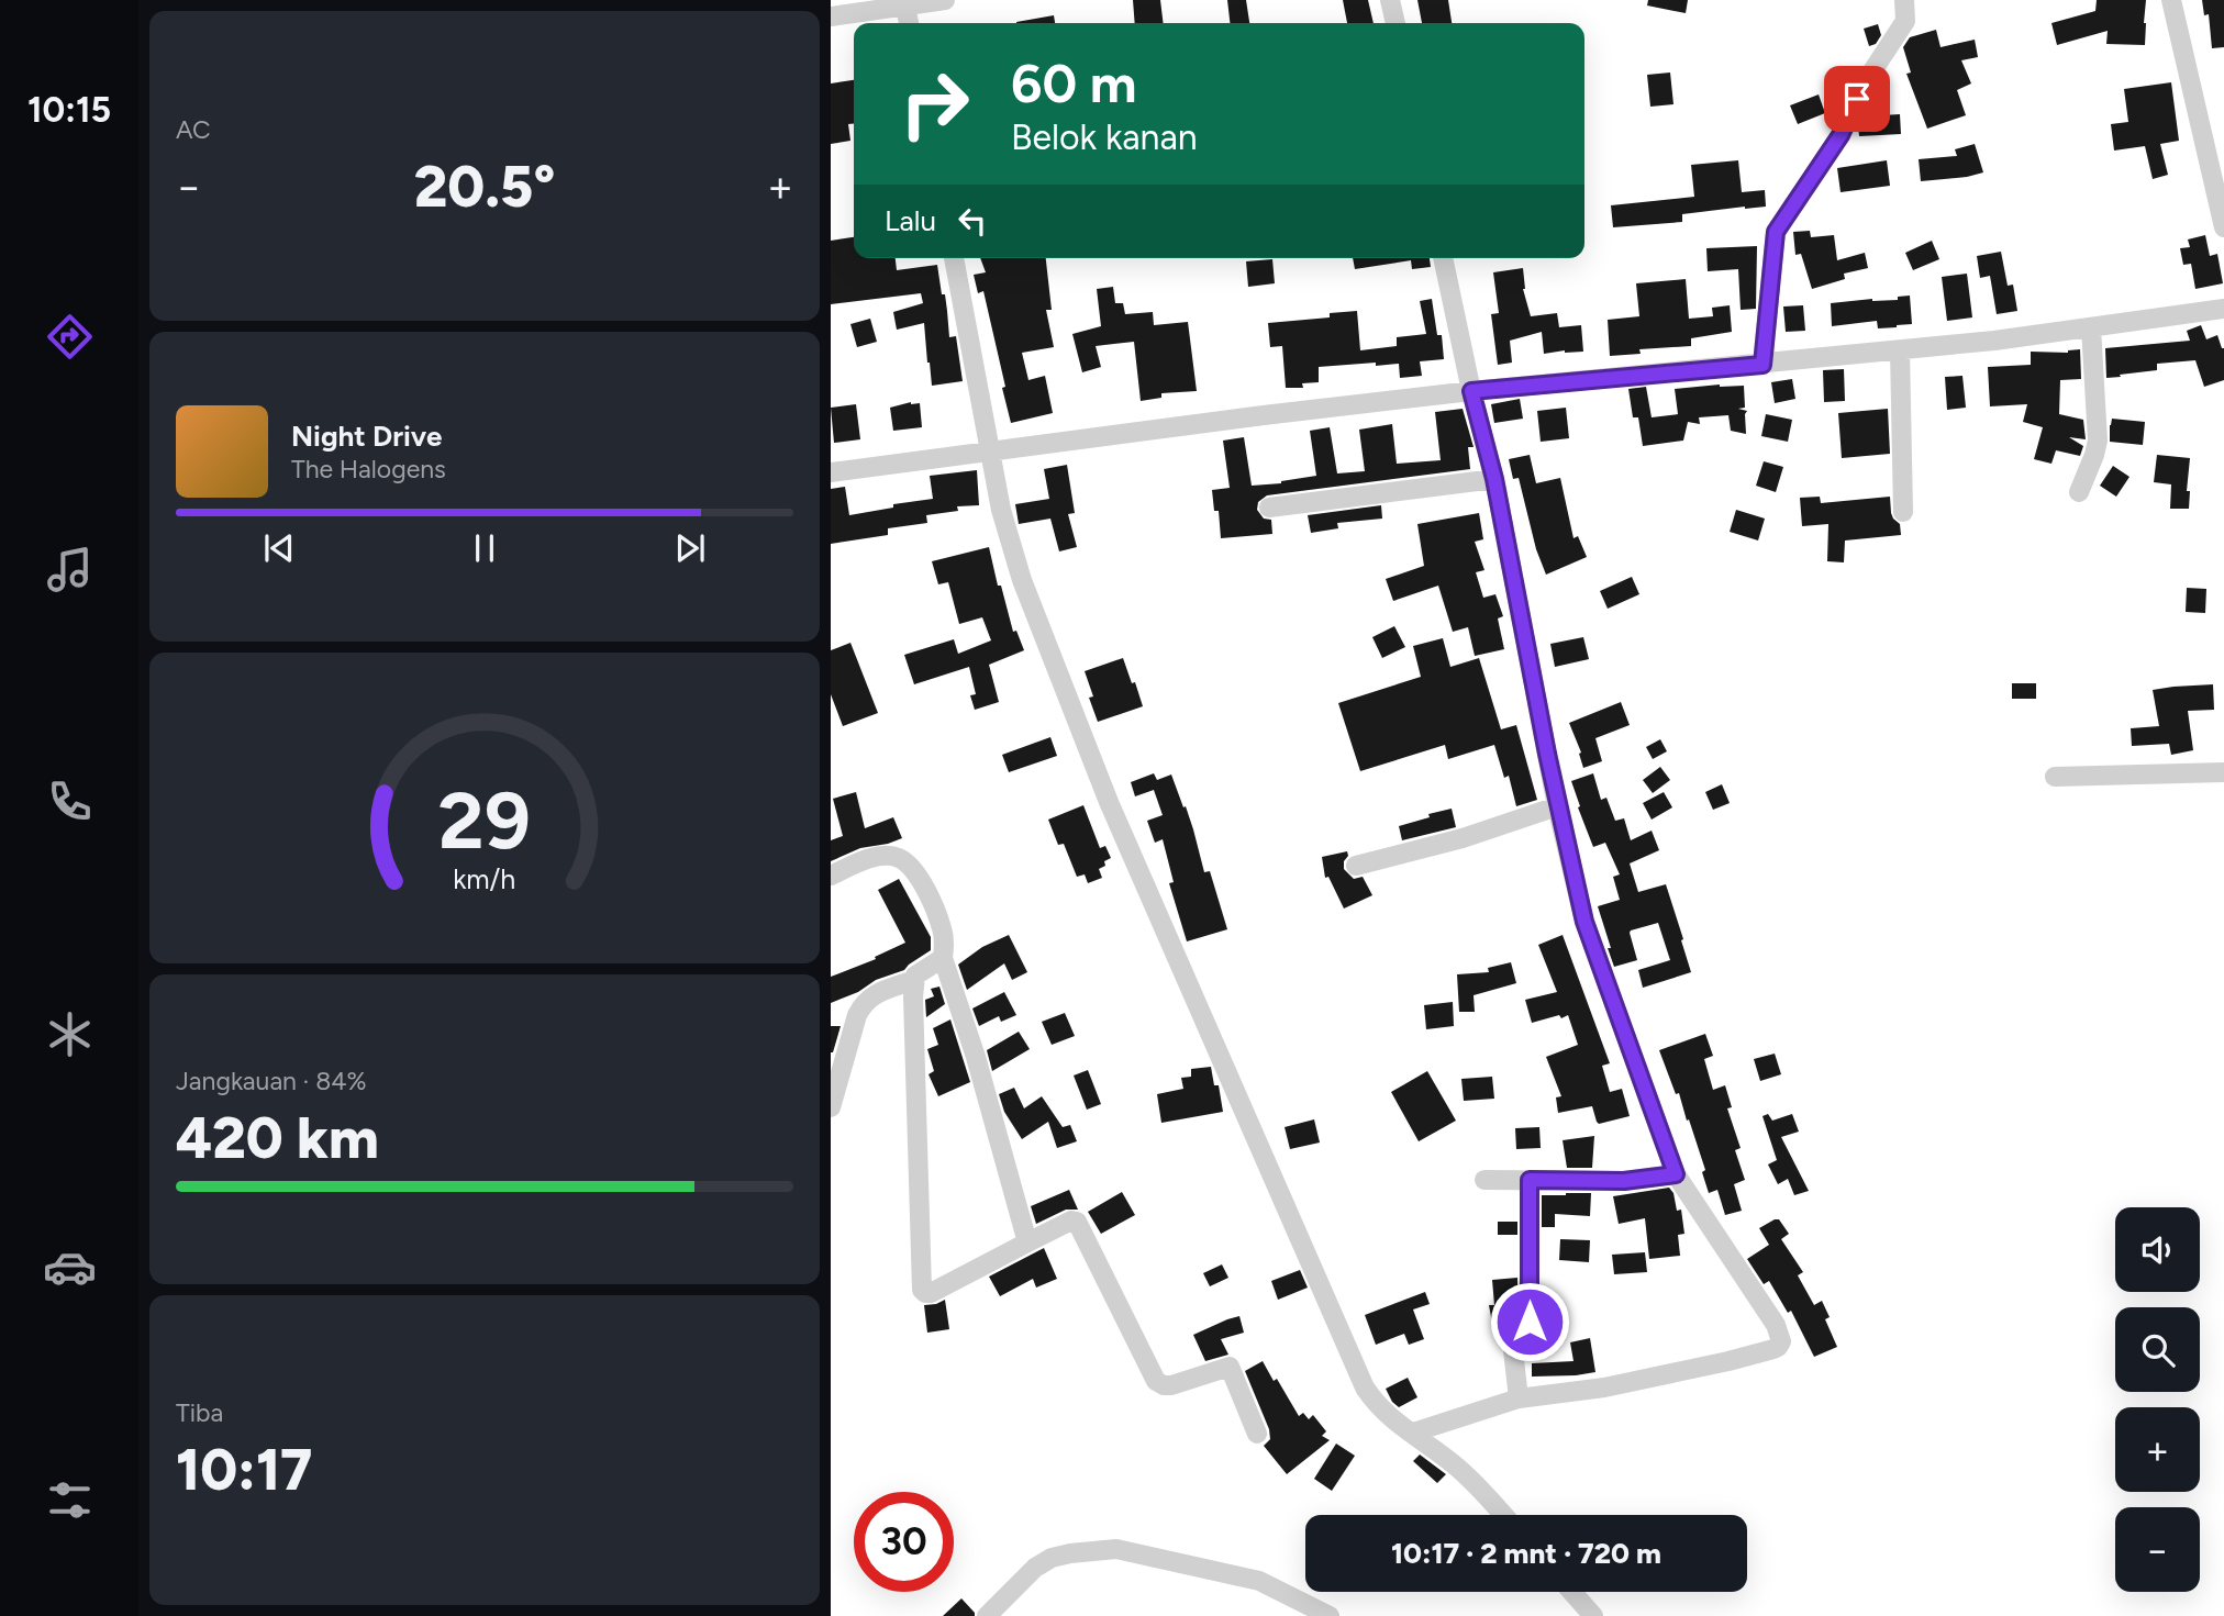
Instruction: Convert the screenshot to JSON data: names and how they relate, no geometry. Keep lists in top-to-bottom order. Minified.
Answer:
{"page":{"tabs":"10:15","tile":["AC",["Jangkauan · 84%","420 km"],["Tiba","10:17"]],"turn":["60 m","Belok kanan"],"heat":["−","20.5°","+"],"then":"Lalu","song":["Night Drive","The Halogens"],"map_buttons":["+","−"],"limit":"30","trip":"10:17 · 2 mnt · 720 m","gauge":["29","km/h"]}}
